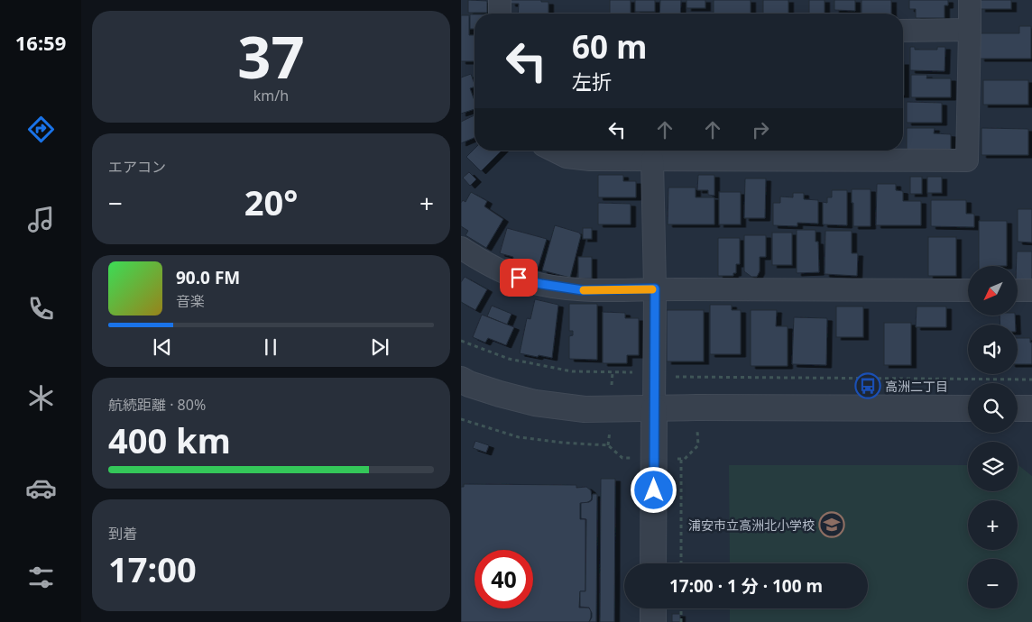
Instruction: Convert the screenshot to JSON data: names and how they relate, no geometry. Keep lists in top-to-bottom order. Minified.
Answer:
{"places":{"bus stop":["高洲二丁目"],"school or university":["浦安市立高洲北小学校"]},"north":"bottom left","page":{"tabs":"16:59","tile":[["37","km/h"],"エアコン",["航続距離 · 80%","400 km"],["到着","17:00"]],"turn":["60 m","左折"],"heat":["−","20°","+"],"song":["90.0 FM","音楽"],"map_buttons":["+","−"],"limit":"40","trip":"17:00 · 1 分 · 100 m"}}
